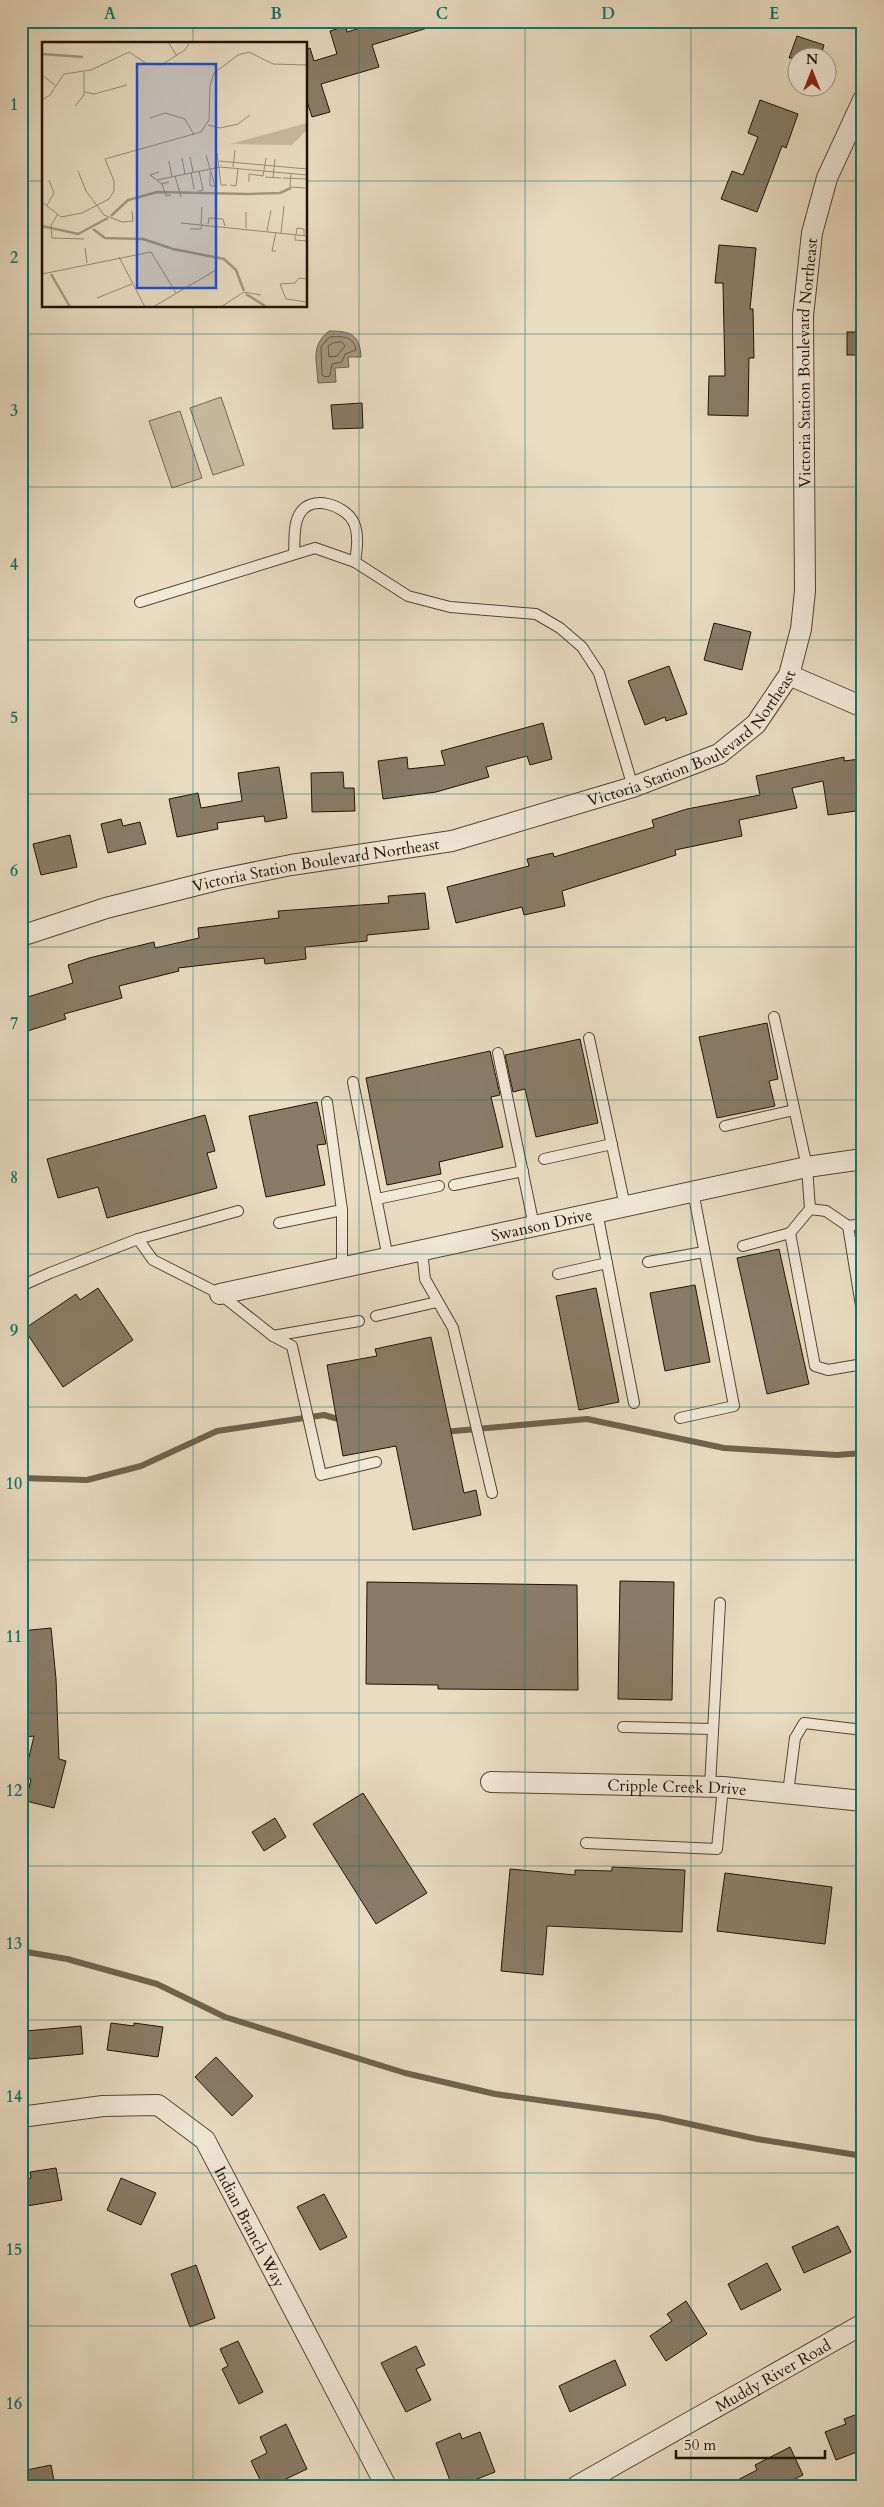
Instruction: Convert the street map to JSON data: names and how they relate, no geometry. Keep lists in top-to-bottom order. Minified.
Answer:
{"streets":{"street":["Victoria Station Boulevard Northeast","Swanson Drive","Cripple Creek Drive","Indian Branch Way","Muddy River Road"]},"scale_bar":"50 m","north":"top","grid":{"columns":["A","B","C","D","E"],"rows":["1","2","3","4","5","6","7","8","9","10","11","12","13","14","15","16"]}}
